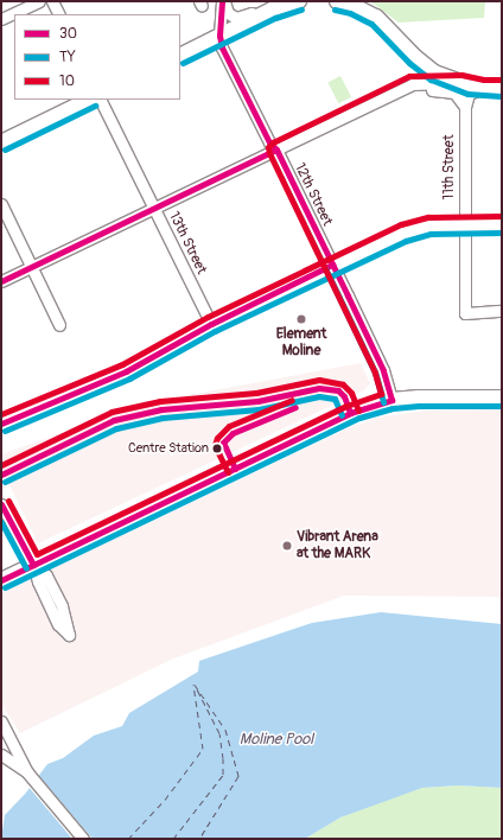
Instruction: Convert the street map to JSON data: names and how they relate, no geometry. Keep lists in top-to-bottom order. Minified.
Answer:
{"streets":{"street":["11th Street","12th Street","13th Street"]},"water":["Moline Pool"],"places":["Element Moline","Centre Station","Vibrant Arena at the MARK"],"lines":["transit line 30","transit line TY","transit line 10"],"legend":["30","TY","10"]}
